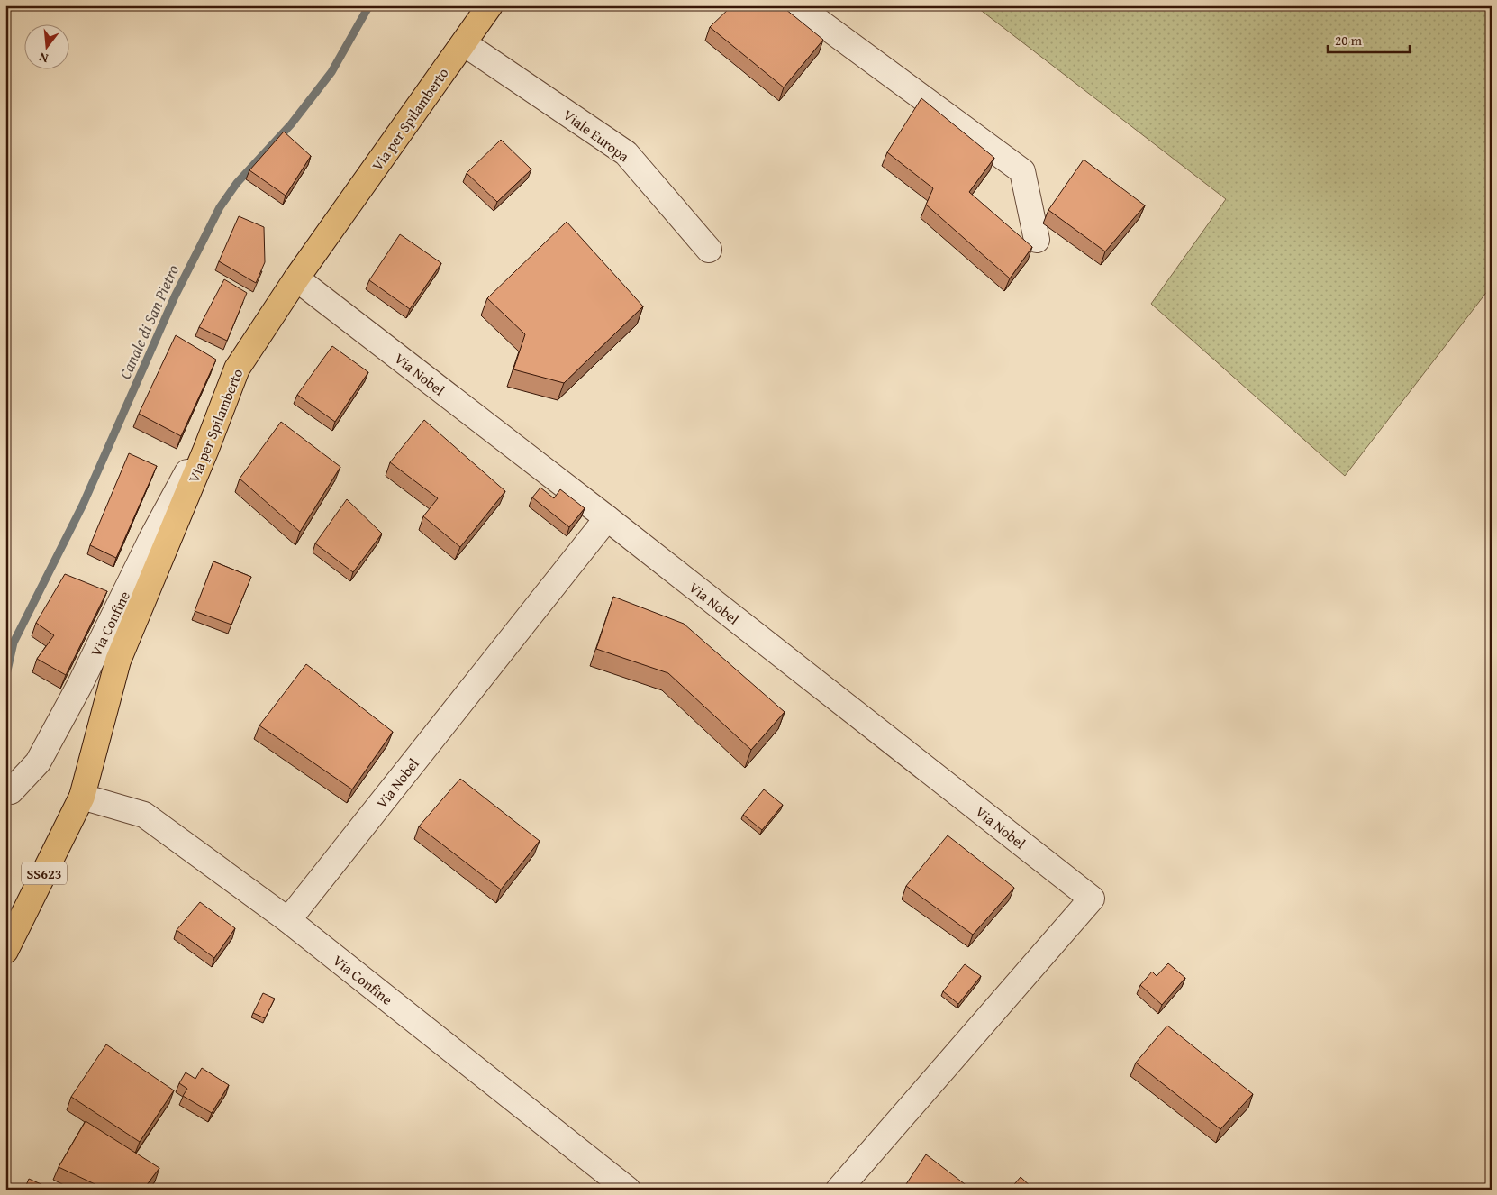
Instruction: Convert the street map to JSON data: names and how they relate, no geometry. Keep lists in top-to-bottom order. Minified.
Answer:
{"streets":{"main road":["Via per Spilamberto","SS623"],"street":["Viale Europa","Via Nobel","Via Confine"]},"crossings":[["Via per Spilamberto","Viale Europa"],["Via per Spilamberto","Via Nobel"],["Via per Spilamberto","Via Confine"],["Via per Spilamberto","SS623"],["Via Nobel","Via Confine"],["Via Confine","SS623"]],"water":["Canale di San Pietro"],"scale_bar":"20 m","north":"bottom"}
